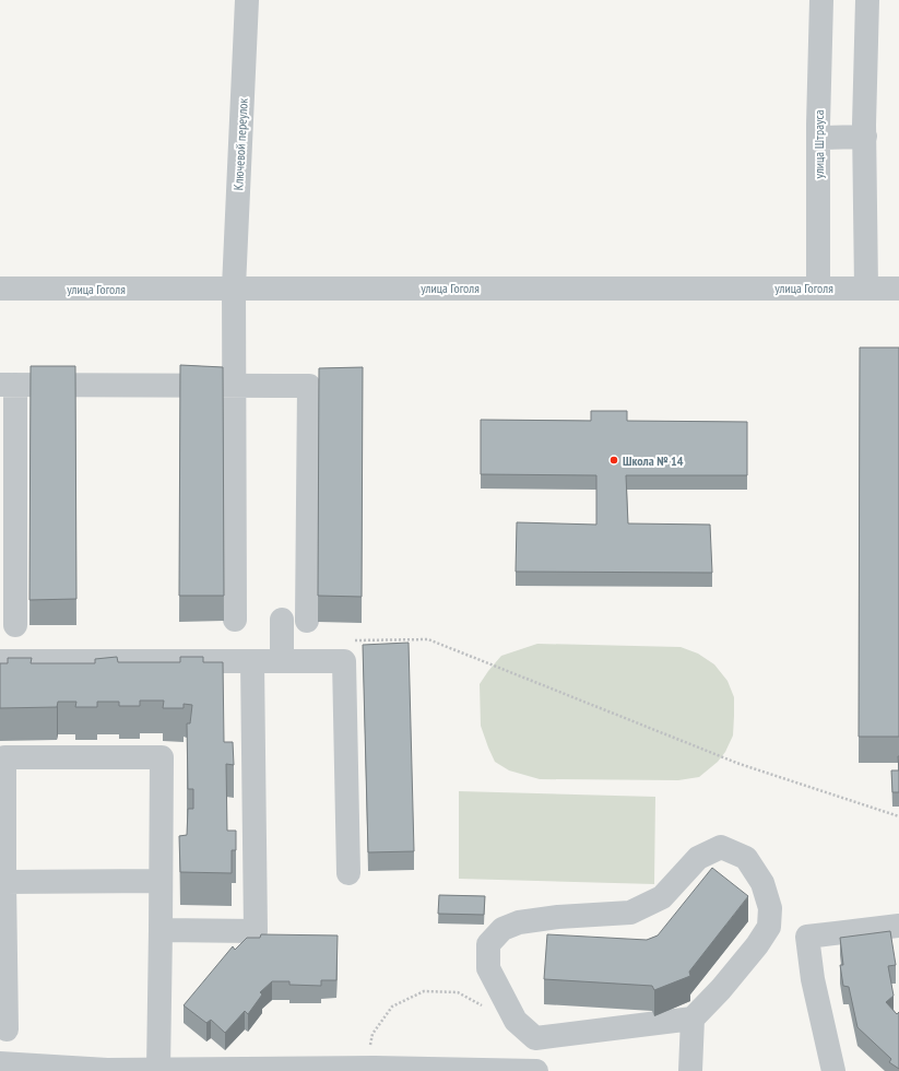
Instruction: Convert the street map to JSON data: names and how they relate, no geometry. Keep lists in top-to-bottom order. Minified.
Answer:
{"streets":{"street":["Ключевой переулок","улица Штрауса","улица Гоголя"]},"crossings":[["Ключевой переулок","улица Гоголя"],["улица Штрауса","улица Гоголя"]],"places":["Школа № 14"]}
